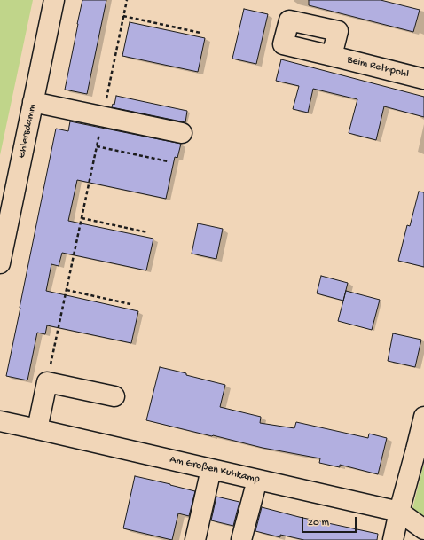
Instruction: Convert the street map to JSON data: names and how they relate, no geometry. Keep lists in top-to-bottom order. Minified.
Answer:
{"streets":{"street":["Beim Rethpohl","Ehlersdamm","Am Großen Kuhkamp"]},"scale_bar":"20 m"}
